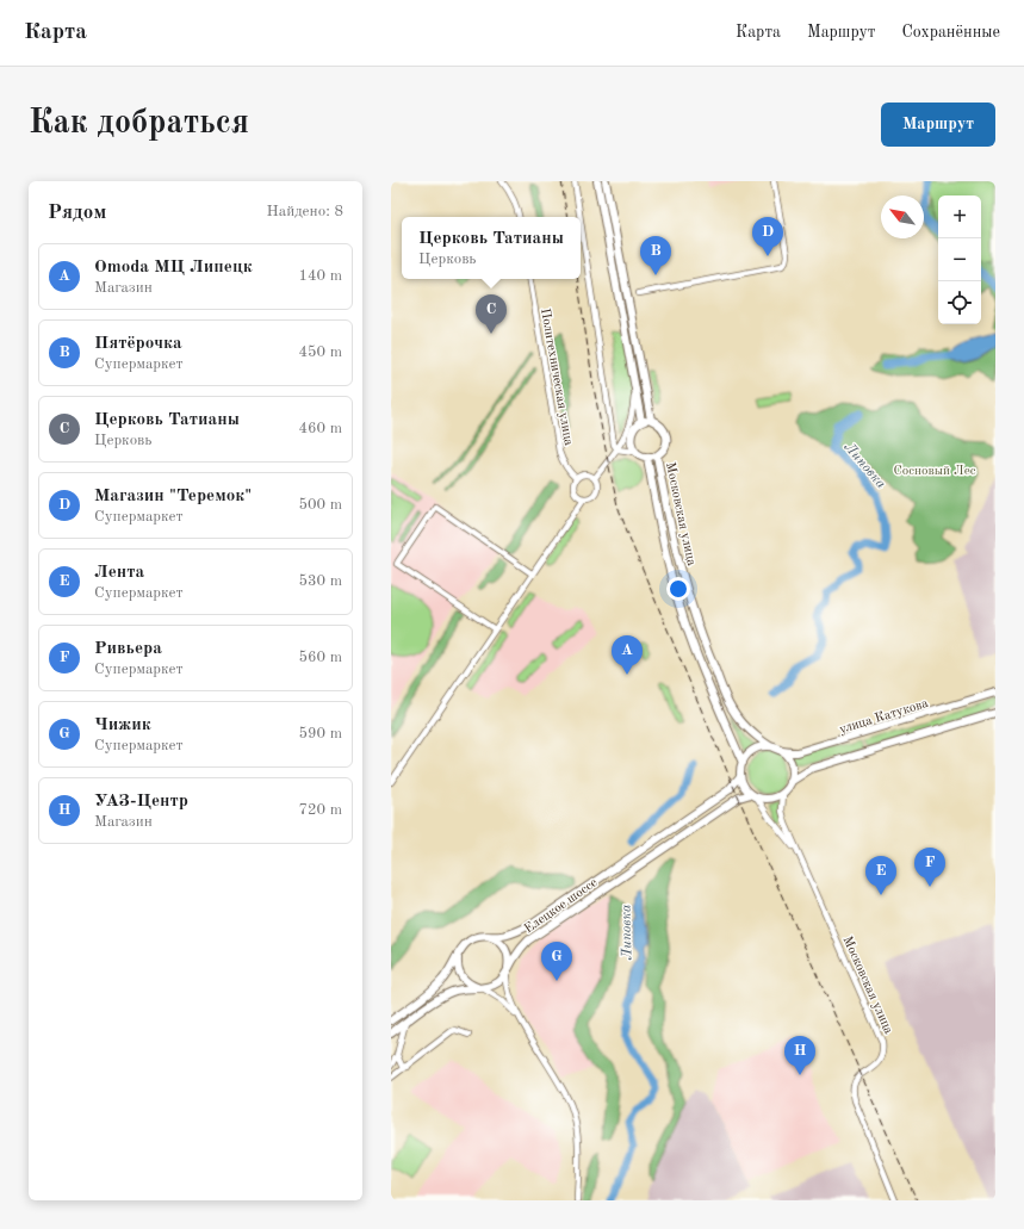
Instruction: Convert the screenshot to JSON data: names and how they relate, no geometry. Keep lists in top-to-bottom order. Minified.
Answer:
{"streets":{"main road":["Московская улица","улица Катукова","Елецкое шоссе"],"street":["Политехническая улица"]},"crossings":[["Московская улица","улица Катукова"],["Московская улица","Елецкое шоссе"],["улица Катукова","Елецкое шоссе"]],"water":["Липовка"],"parks":["Сосновый Лес"],"north":"top left","page":{"header":"Карта","nav":["Карта","Маршрут","Сохранённые"],"buttons":"Маршрут","title":"Как добраться","heading":["Рядом","Найдено: 8"],"map_buttons":["+","−"],"popup":["Церковь Татианы","Церковь"],"pins":["D","B","C","A","F","E","G","H"],"list":[{"mark":"A","name":"Omoda МЦ Липецк","note":"Магазин","value":"140 m"},{"mark":"B","name":"Пятёрочка","note":"Супермаркет","value":"450 m"},{"mark":"C","name":"Церковь Татианы","note":"Церковь","value":"460 m"},{"mark":"D","name":"Магазин \"Теремок\"","note":"Супермаркет","value":"500 m"},{"mark":"E","name":"Лента","note":"Супермаркет","value":"530 m"},{"mark":"F","name":"Ривьера","note":"Супермаркет","value":"560 m"},{"mark":"G","name":"Чижик","note":"Супермаркет","value":"590 m"},{"mark":"H","name":"УАЗ-Центр","note":"Магазин","value":"720 m"}]}}
